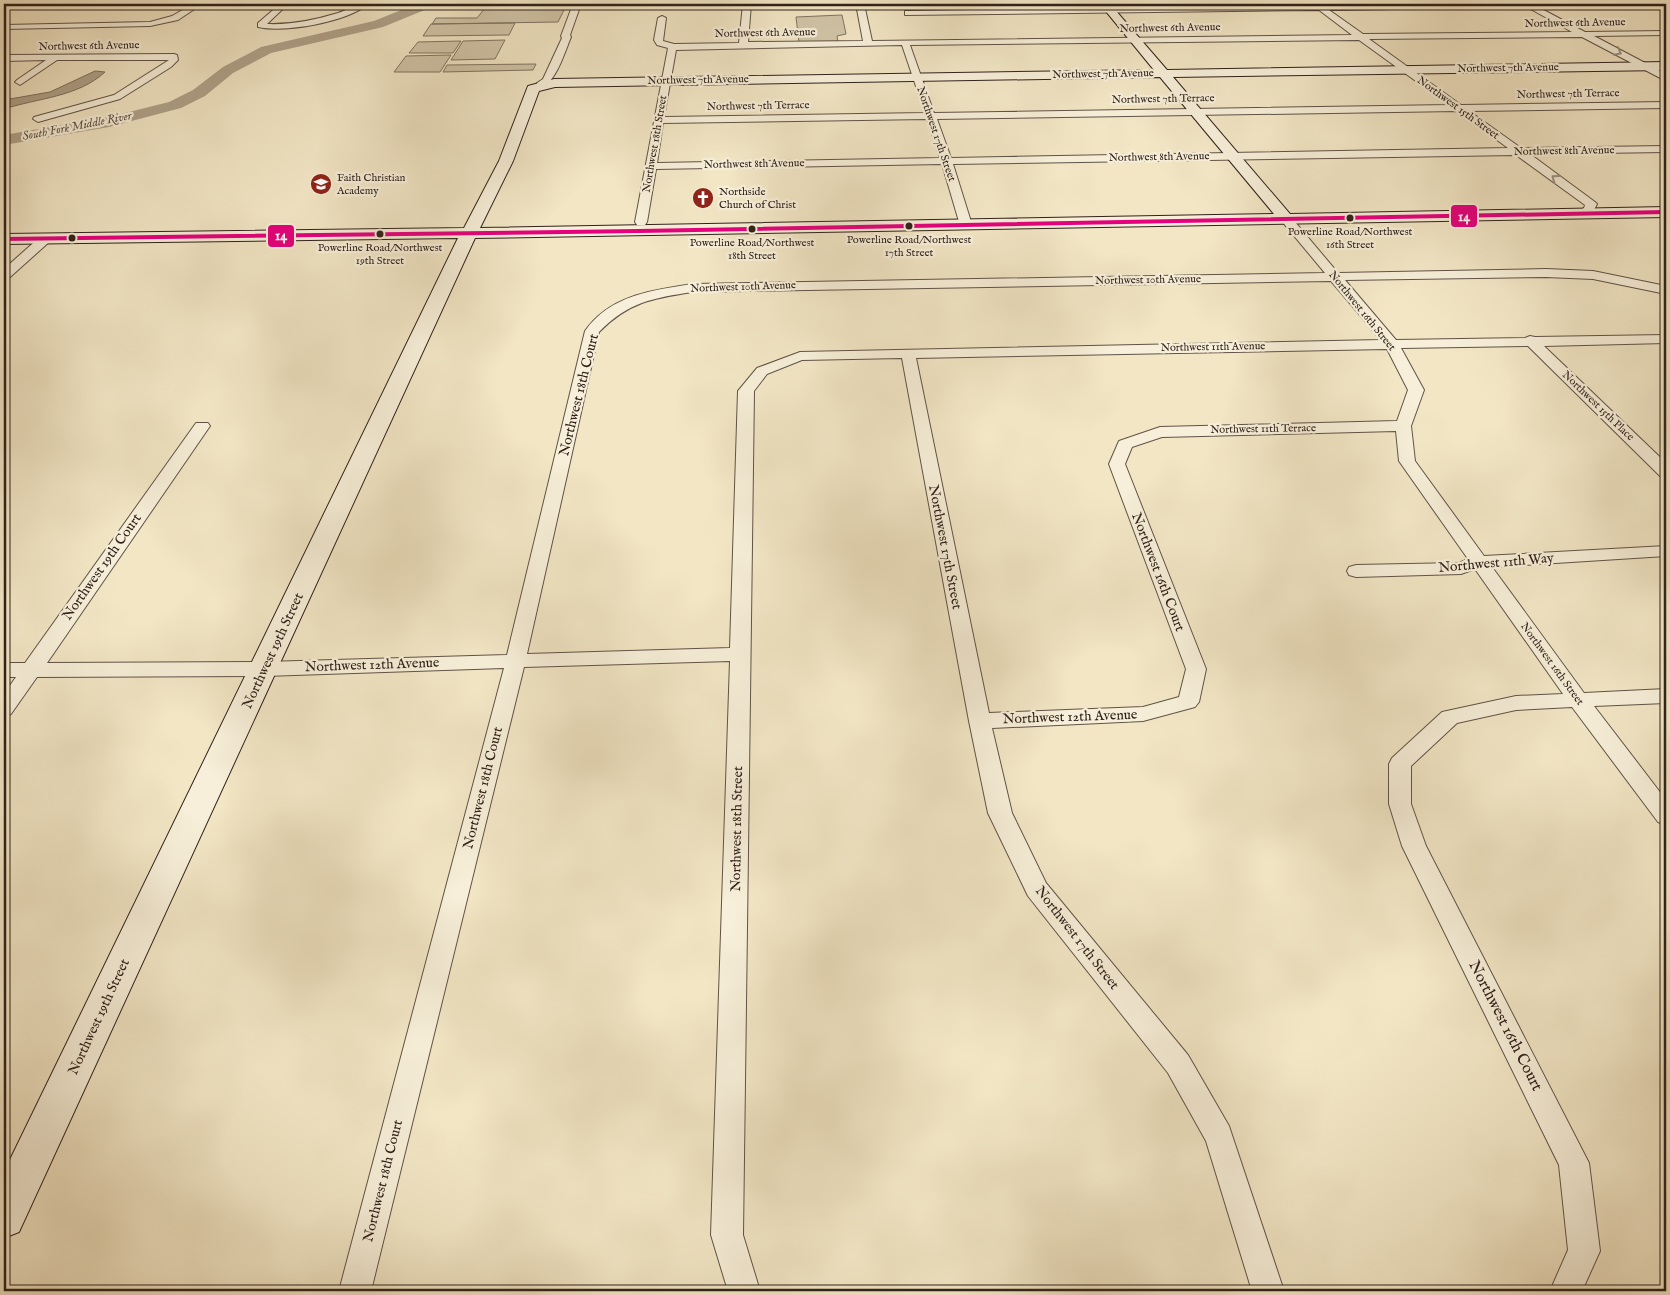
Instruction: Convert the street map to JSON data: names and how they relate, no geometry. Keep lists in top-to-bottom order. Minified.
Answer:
{"streets":{"street":["Northwest 6th Avenue","Northwest 7th Avenue","Northwest 7th Terrace","Northwest 15th Street","Northwest 17th Street","Northwest 18th Street","Northwest 8th Avenue","Northwest 10th Avenue","Northwest 16th Street","Northwest 11th Avenue","Northwest 18th Court","Northwest 15th Place","Northwest 11th Terrace","Northwest 11th Way","Northwest 19th Court","Northwest 16th Court","Northwest 19th Street","Northwest 12th Avenue"]},"crossings":[["Northwest 6th Avenue","Northwest 15th Street"],["Northwest 6th Avenue","Northwest 17th Street"],["Northwest 6th Avenue","Northwest 18th Street"],["Northwest 6th Avenue","Northwest 16th Street"],["Northwest 7th Avenue","Northwest 15th Street"],["Northwest 7th Avenue","Northwest 17th Street"],["Northwest 7th Avenue","Northwest 18th Street"],["Northwest 7th Avenue","Northwest 16th Street"],["Northwest 7th Avenue","Northwest 19th Street"],["Northwest 7th Terrace","Northwest 15th Street"],["Northwest 7th Terrace","Northwest 17th Street"],["Northwest 7th Terrace","Northwest 18th Street"],["Northwest 7th Terrace","Northwest 16th Street"],["Northwest 15th Street","Northwest 8th Avenue"],["Northwest 17th Street","Northwest 8th Avenue"],["Northwest 17th Street","Northwest 11th Avenue"],["Northwest 17th Street","Northwest 12th Avenue"],["Northwest 18th Street","Northwest 8th Avenue"],["Northwest 18th Street","Northwest 11th Avenue"],["Northwest 18th Street","Northwest 12th Avenue"],["Northwest 8th Avenue","Northwest 16th Street"],["Northwest 10th Avenue","Northwest 16th Street"],["Northwest 10th Avenue","Northwest 18th Court"],["Northwest 16th Street","Northwest 11th Avenue"],["Northwest 16th Street","Northwest 11th Terrace"],["Northwest 16th Street","Northwest 11th Way"],["Northwest 16th Street","Northwest 16th Court"],["Northwest 11th Avenue","Northwest 15th Place"],["Northwest 18th Court","Northwest 12th Avenue"],["Northwest 11th Terrace","Northwest 16th Court"],["Northwest 19th Court","Northwest 12th Avenue"],["Northwest 16th Court","Northwest 12th Avenue"],["Northwest 19th Street","Northwest 12th Avenue"]],"water":["South Fork Middle River"],"places":{"school or university":["Faith Christian Academy"],"church":["Northside Church of Christ"],"other":["Powerline Road/Northwest 16th Street","Powerline Road/Northwest 17th Street","Powerline Road/Northwest 18th Street","Powerline Road/Northwest 19th Street"]},"lines":["transit line 14"]}
